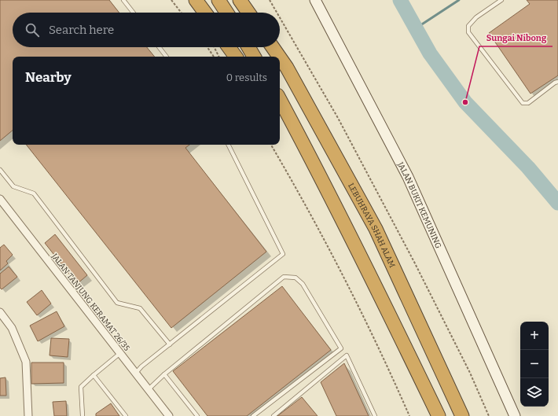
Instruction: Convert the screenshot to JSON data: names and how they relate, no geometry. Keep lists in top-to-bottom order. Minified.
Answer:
{"streets":{"highway":["LEBUHRAYA SHAH ALAM"],"main road":["JALAN BUKIT KEMUNING"],"street":["JALAN TANJUNG KERAMAT 26/35"]},"places":["Sungai Nibong"],"page":{"search":"Search here","heading":["Nearby","0 results"],"map_buttons":["+","−"]}}
